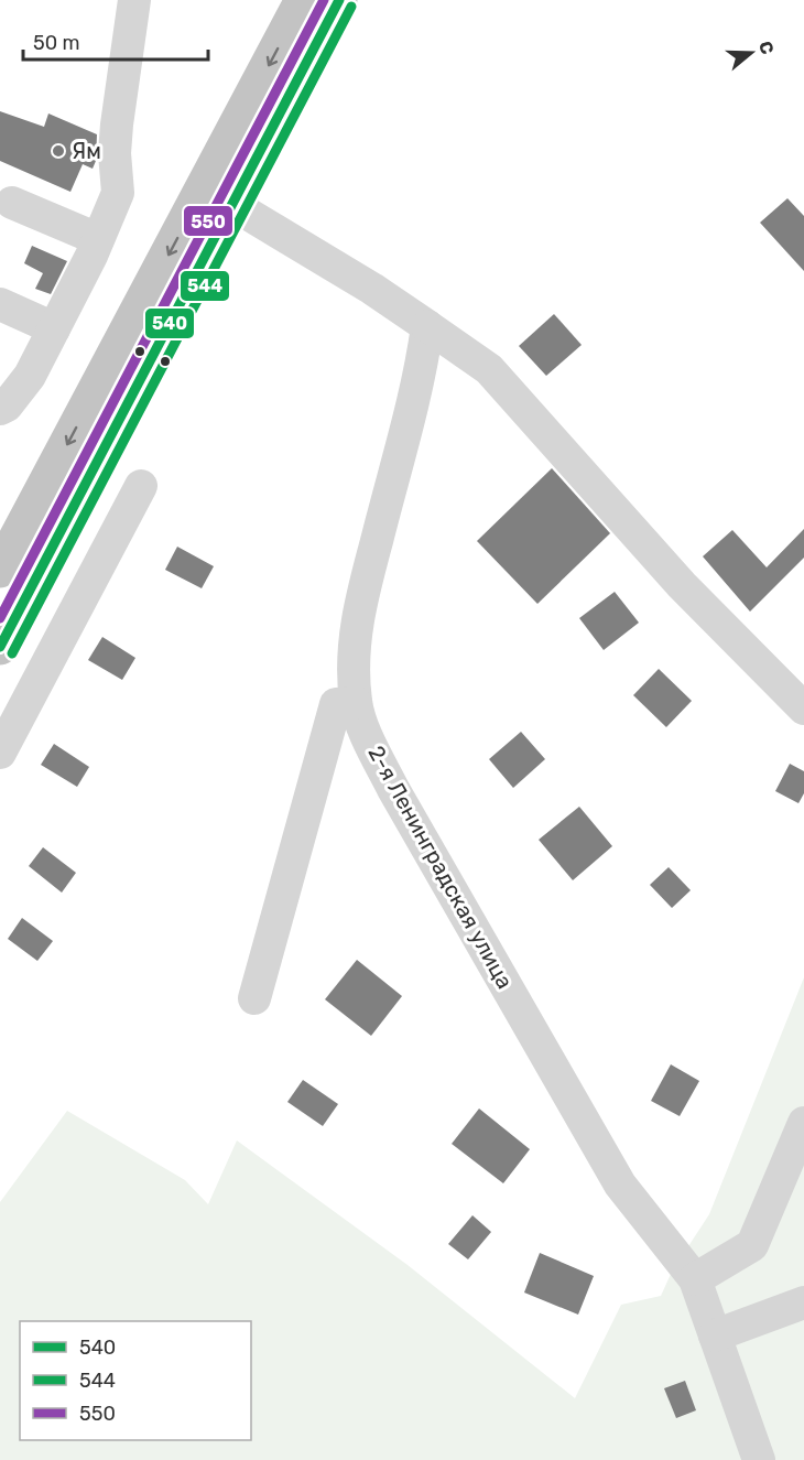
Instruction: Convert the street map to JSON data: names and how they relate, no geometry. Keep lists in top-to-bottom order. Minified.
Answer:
{"streets":{"street":["2-я Ленинградская улица"]},"places":["Ям"],"lines":["transit line 540","transit line 550","transit line 544"],"legend":["540","544","550"],"scale_bar":"50 m","north":"right"}
